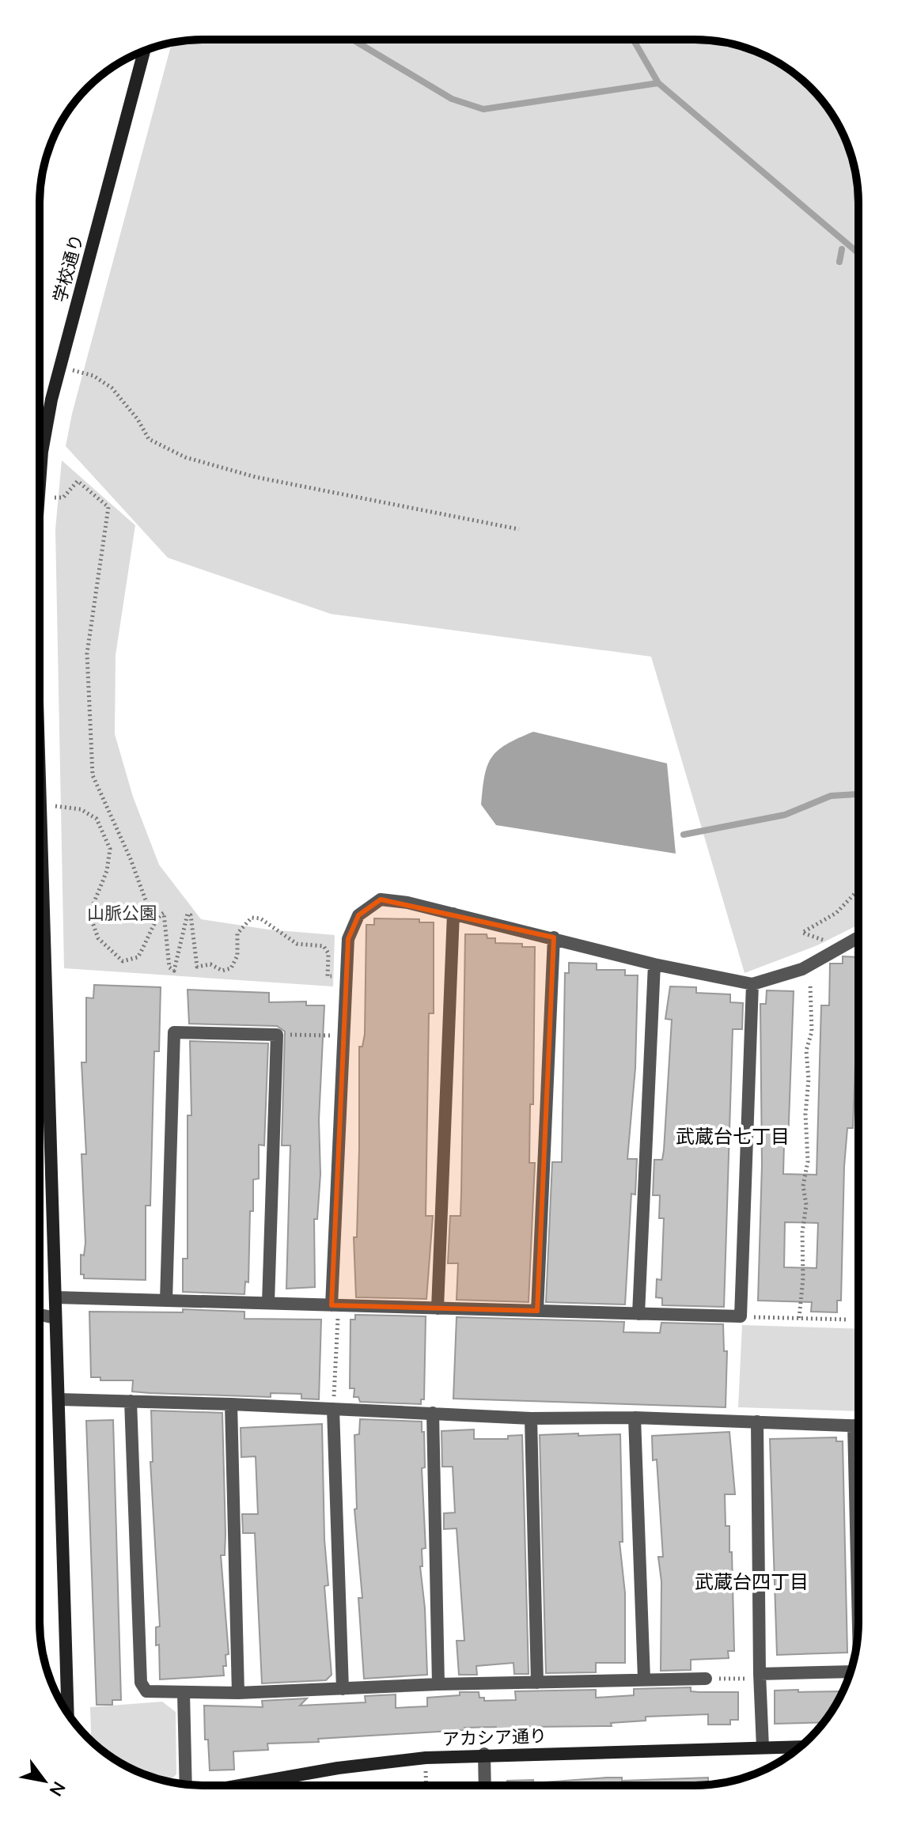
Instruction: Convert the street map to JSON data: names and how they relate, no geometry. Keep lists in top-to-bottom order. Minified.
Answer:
{"streets":{"street":["学校通り","アカシア通り"]},"districts":["武蔵台七丁目","武蔵台四丁目"],"parks":["山脈公園"],"north":"bottom right"}
